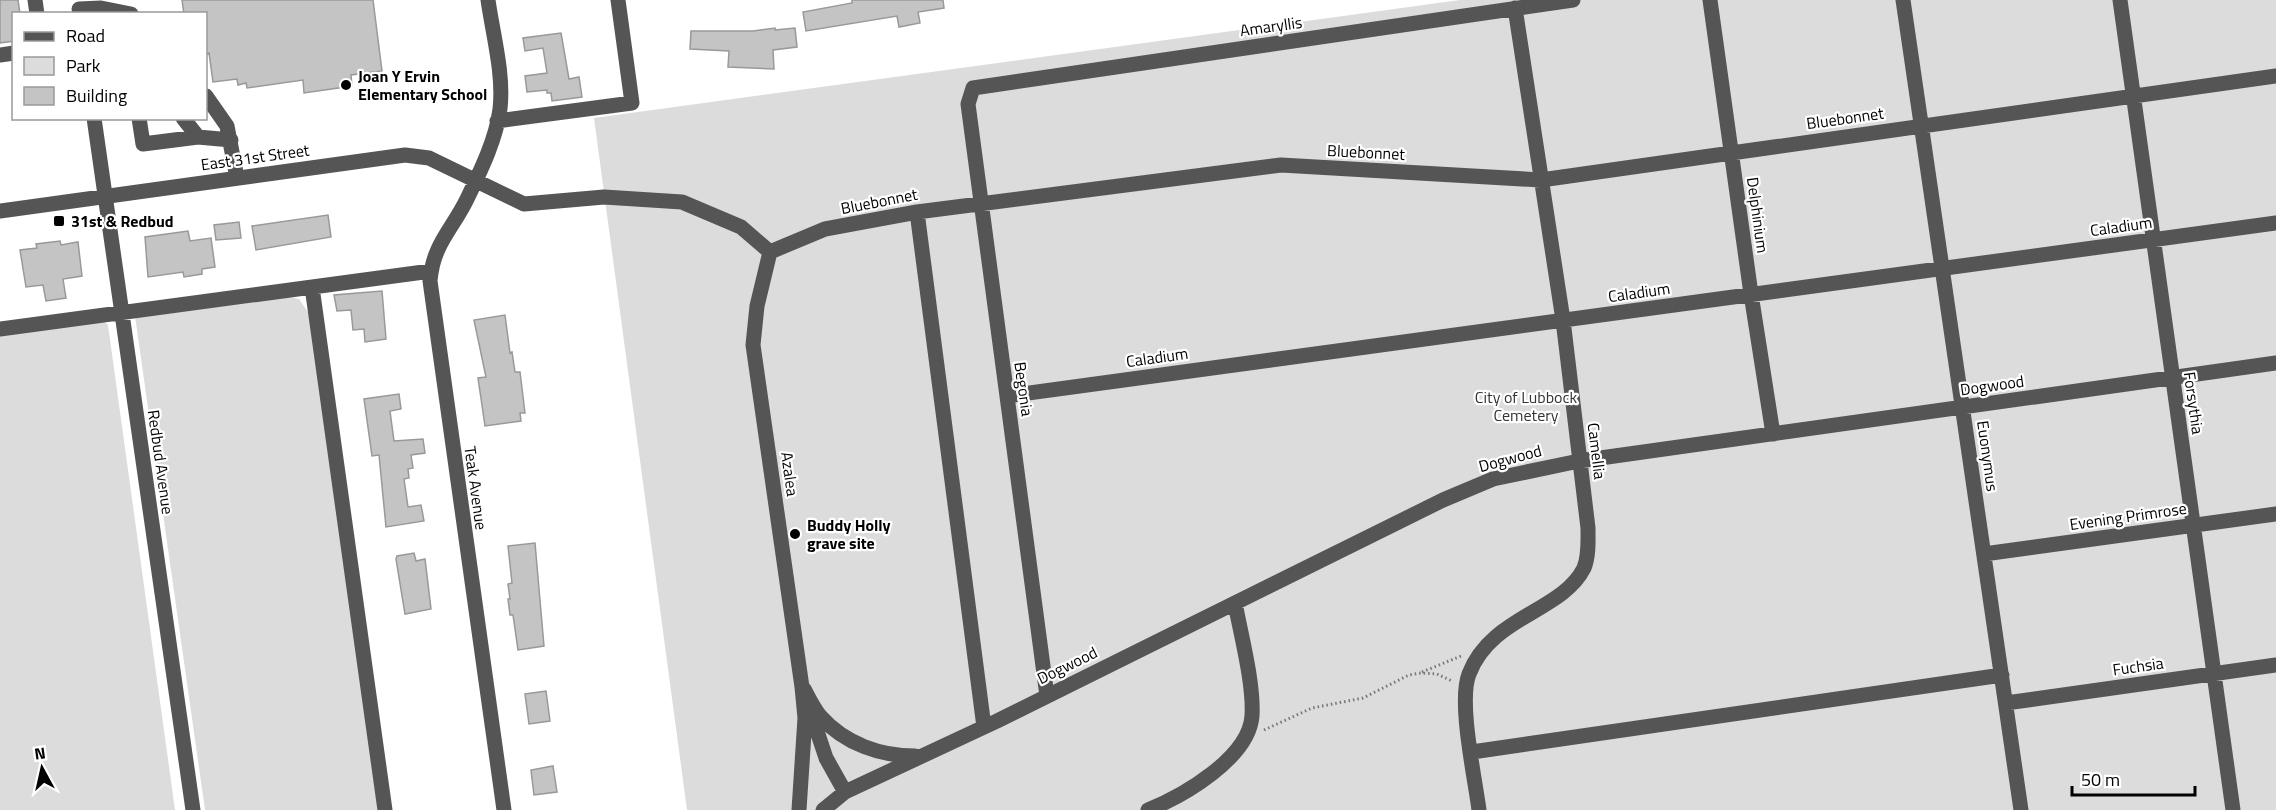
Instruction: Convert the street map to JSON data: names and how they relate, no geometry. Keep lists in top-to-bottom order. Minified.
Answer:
{"streets":{"street":["Amaryllis","Bluebonnet","East 31st Street","Delphinium","Caladium","Dogwood","Begonia","Forsythia","Camellia","Euonymus","Redbud Avenue","Azalea","Teak Avenue","Evening Primrose","Fuchsia"]},"crossings":[["Amaryllis","Begonia"],["Amaryllis","Camellia"],["Bluebonnet","Delphinium"],["Bluebonnet","Begonia"],["Bluebonnet","Forsythia"],["Bluebonnet","Camellia"],["Bluebonnet","Euonymus"],["Bluebonnet","Azalea"],["East 31st Street","Redbud Avenue"],["East 31st Street","Teak Avenue"],["Delphinium","Caladium"],["Delphinium","Dogwood"],["Caladium","Begonia"],["Caladium","Forsythia"],["Caladium","Camellia"],["Caladium","Euonymus"],["Dogwood","Begonia"],["Dogwood","Forsythia"],["Dogwood","Camellia"],["Dogwood","Euonymus"],["Forsythia","Evening Primrose"],["Forsythia","Fuchsia"],["Euonymus","Evening Primrose"],["Euonymus","Fuchsia"]],"parks":["City of Lubbock Cemetery"],"places":{"other":["Joan Y Ervin Elementary School","Buddy Holly grave site"],"transit":["31st & Redbud"]},"legend":["Road","Park","Building"],"scale_bar":"50 m","north":"top"}
